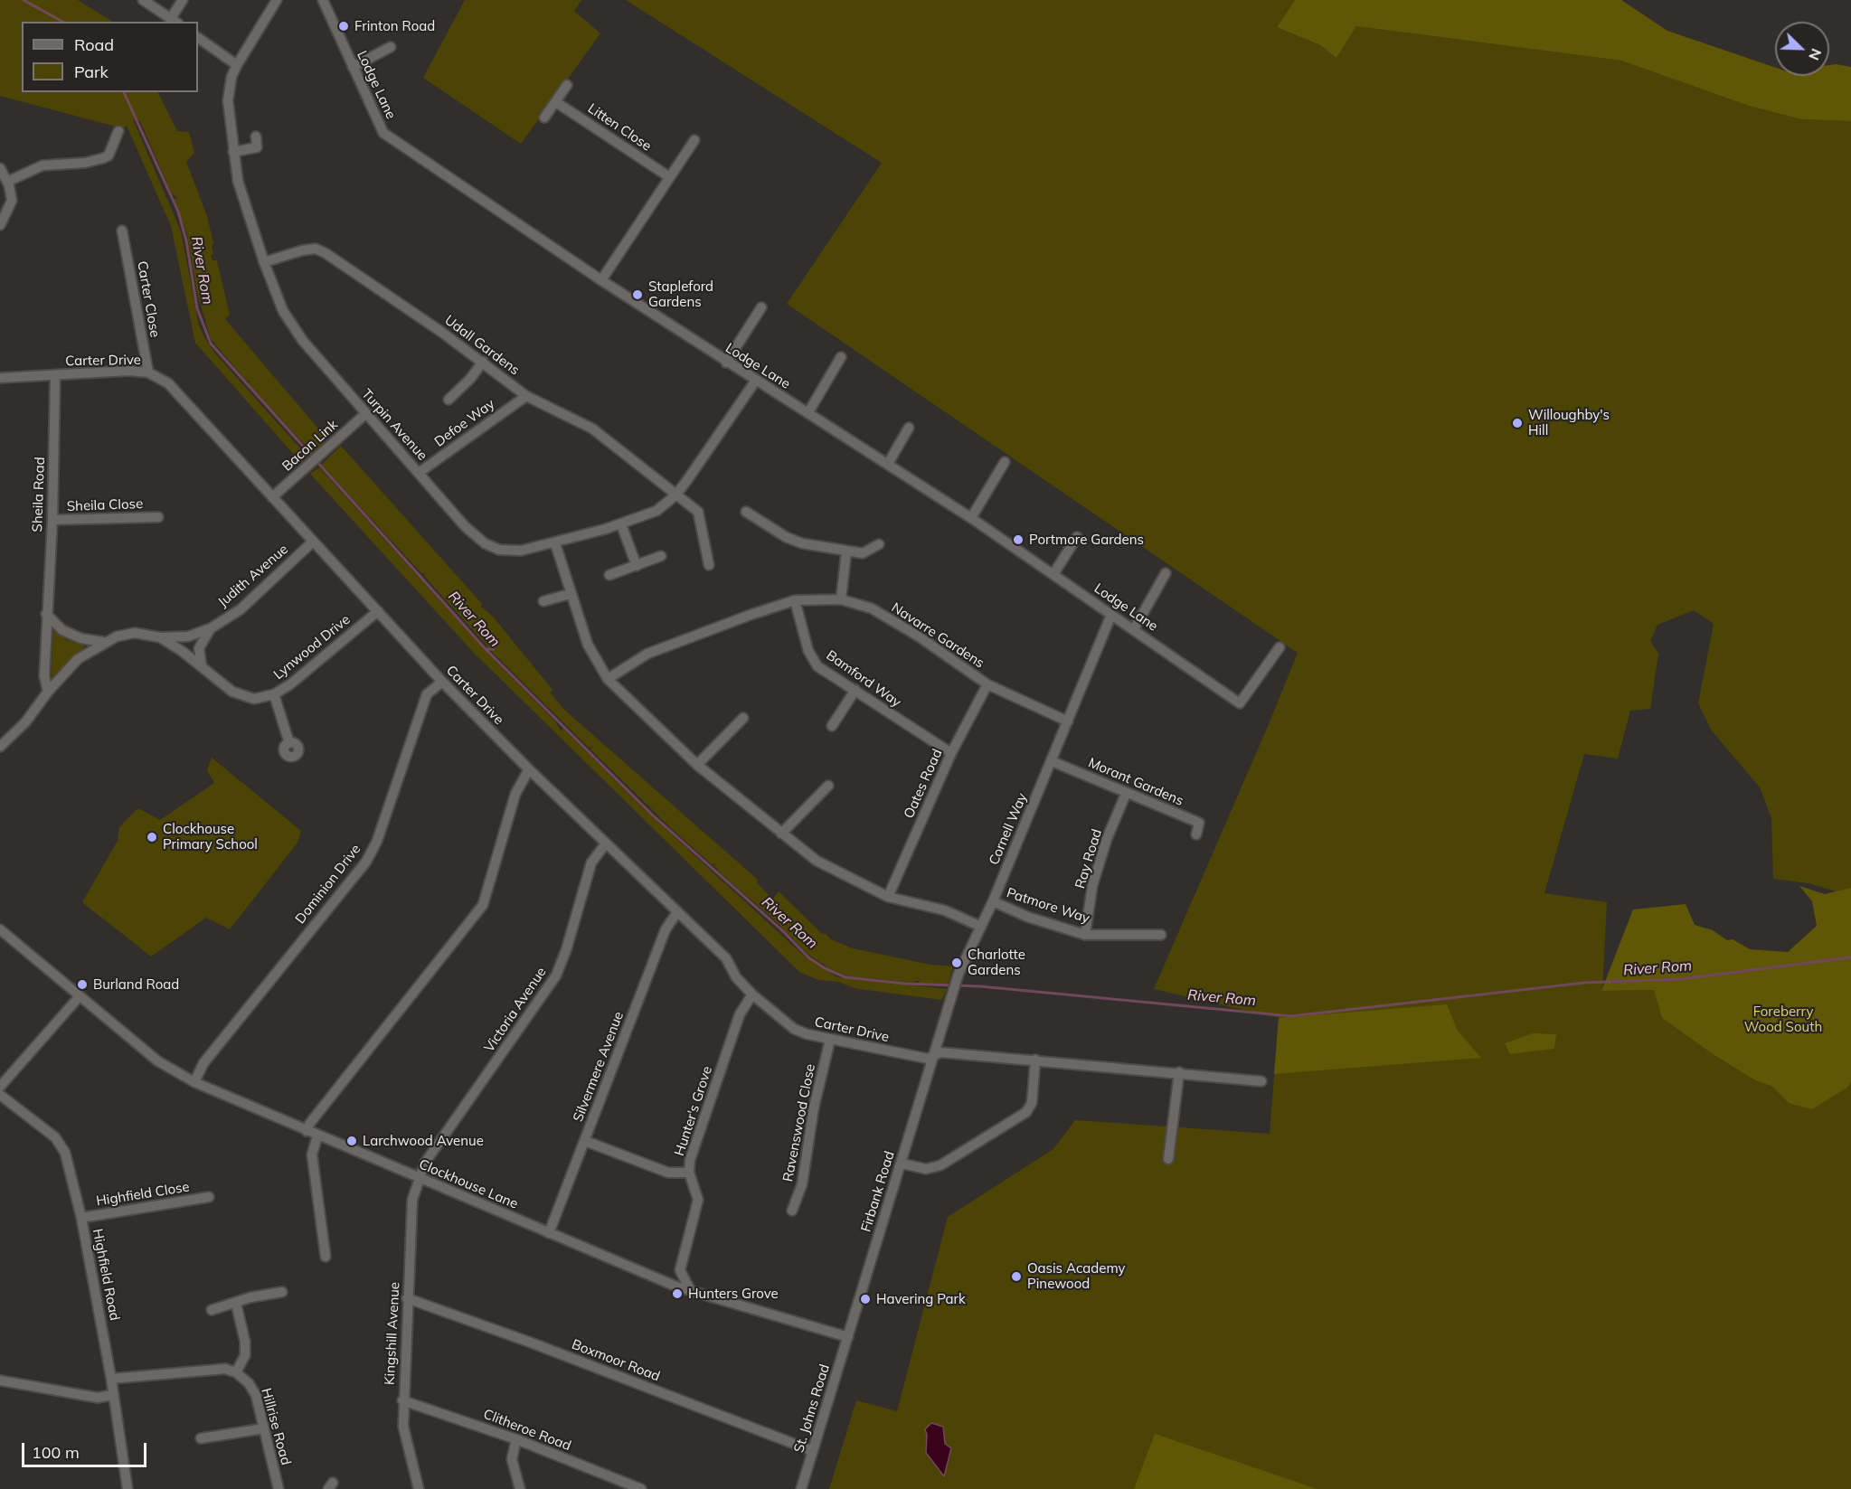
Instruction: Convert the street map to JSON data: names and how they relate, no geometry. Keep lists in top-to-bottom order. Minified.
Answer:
{"streets":{"street":["Lodge Lane","Litten Close","Carter Close","Udall Gardens","Carter Drive","Defoe Way","Turpin Avenue","Bacon Link","Sheila Road","Sheila Close","Judith Avenue","Navarre Gardens","Lynwood Drive","Bamford Way","Morant Gardens","Oates Road","Cornell Way","Ray Road","Dominion Drive","Patmore Way","Victoria Avenue","Silvermere Avenue","Hunter's Grove","Ravenswood Close","Clockhouse Lane","Firbank Road","Highfield Close","Highfield Road","Kingshill Avenue","Boxmoor Road","St. Johns Road","Hillrise Road","Clitheroe Road"]},"crossings":[["Lodge Lane","Turpin Avenue"],["Lodge Lane","Cornell Way"],["Carter Close","Carter Drive"],["Udall Gardens","Defoe Way"],["Udall Gardens","Turpin Avenue"],["Carter Drive","Bacon Link"],["Carter Drive","Sheila Road"],["Carter Drive","Judith Avenue"],["Carter Drive","Lynwood Drive"],["Carter Drive","Cornell Way"],["Carter Drive","Dominion Drive"],["Carter Drive","Victoria Avenue"],["Carter Drive","Silvermere Avenue"],["Carter Drive","Hunter's Grove"],["Carter Drive","Ravenswood Close"],["Carter Drive","Firbank Road"],["Defoe Way","Turpin Avenue"],["Turpin Avenue","Bacon Link"],["Sheila Road","Sheila Close"],["Sheila Road","Lynwood Drive"],["Judith Avenue","Lynwood Drive"],["Navarre Gardens","Bamford Way"],["Navarre Gardens","Oates Road"],["Navarre Gardens","Cornell Way"],["Bamford Way","Oates Road"],["Morant Gardens","Cornell Way"],["Morant Gardens","Ray Road"],["Cornell Way","Patmore Way"],["Cornell Way","Firbank Road"],["Ray Road","Patmore Way"],["Dominion Drive","Clockhouse Lane"],["Victoria Avenue","Clockhouse Lane"],["Victoria Avenue","Kingshill Avenue"],["Silvermere Avenue","Clockhouse Lane"],["Clockhouse Lane","Firbank Road"],["Clockhouse Lane","Kingshill Avenue"],["Clockhouse Lane","St. Johns Road"],["Firbank Road","St. Johns Road"],["Highfield Close","Highfield Road"],["Kingshill Avenue","Boxmoor Road"],["Kingshill Avenue","Clitheroe Road"],["Boxmoor Road","St. Johns Road"]],"water":["River Rom"],"parks":["Foreberry Wood South"],"places":["Frinton Road","Stapleford Gardens","Willoughby's Hill","Portmore Gardens","Clockhouse Primary School","Charlotte Gardens","Burland Road","Larchwood Avenue","Oasis Academy Pinewood","Hunters Grove","Havering Park"],"legend":["Road","Park"],"scale_bar":"100 m","north":"bottom right"}
